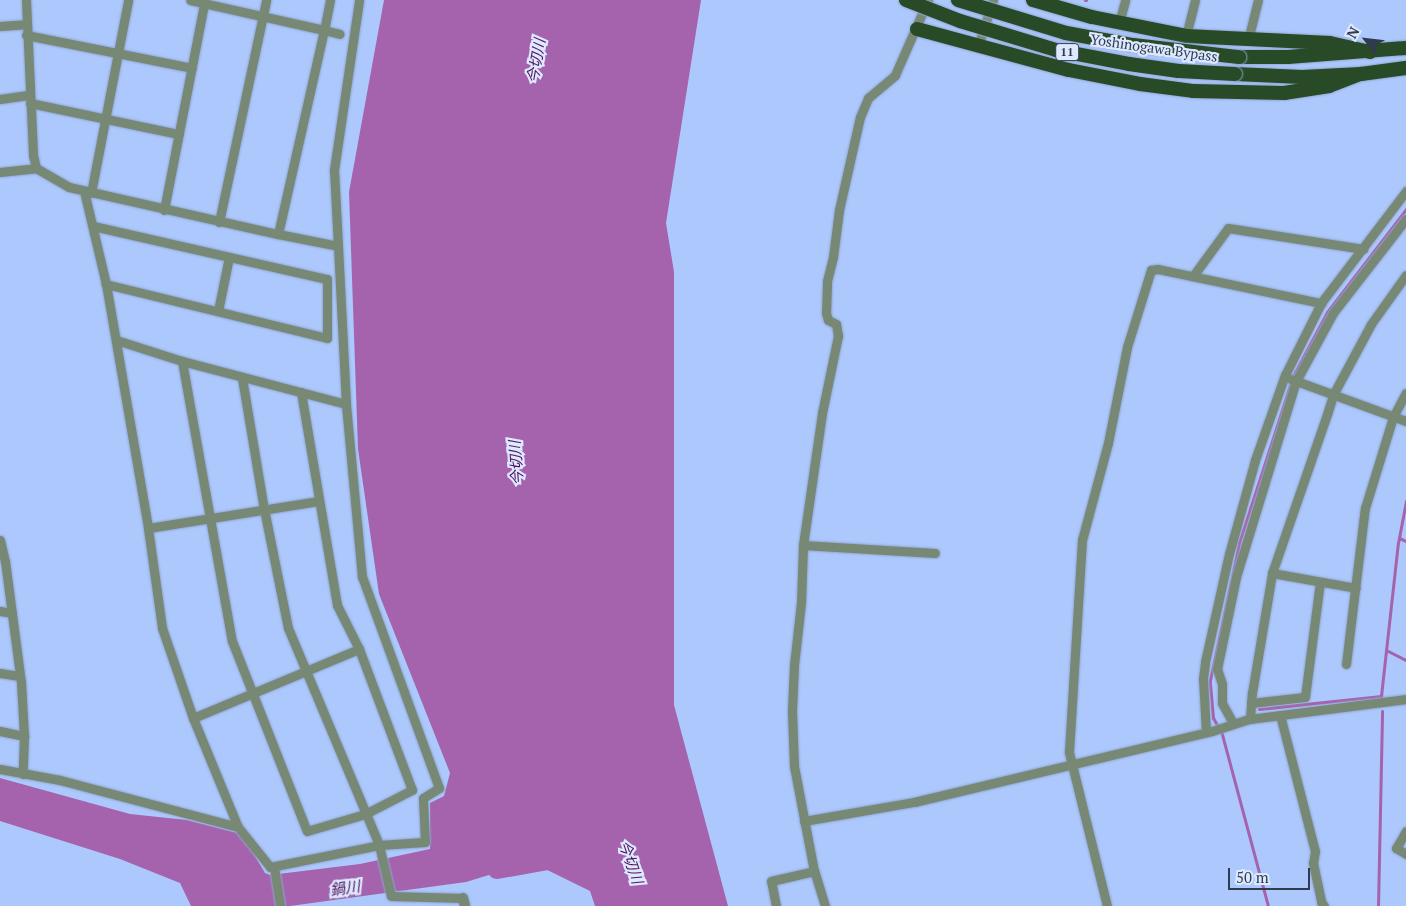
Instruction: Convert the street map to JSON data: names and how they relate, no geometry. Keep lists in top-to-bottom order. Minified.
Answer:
{"streets":{"highway":["Yoshinogawa Bypass","11"]},"crossings":[["Yoshinogawa Bypass","11"]],"water":["今切川","鍋川"],"scale_bar":"50 m","north":"top left"}
